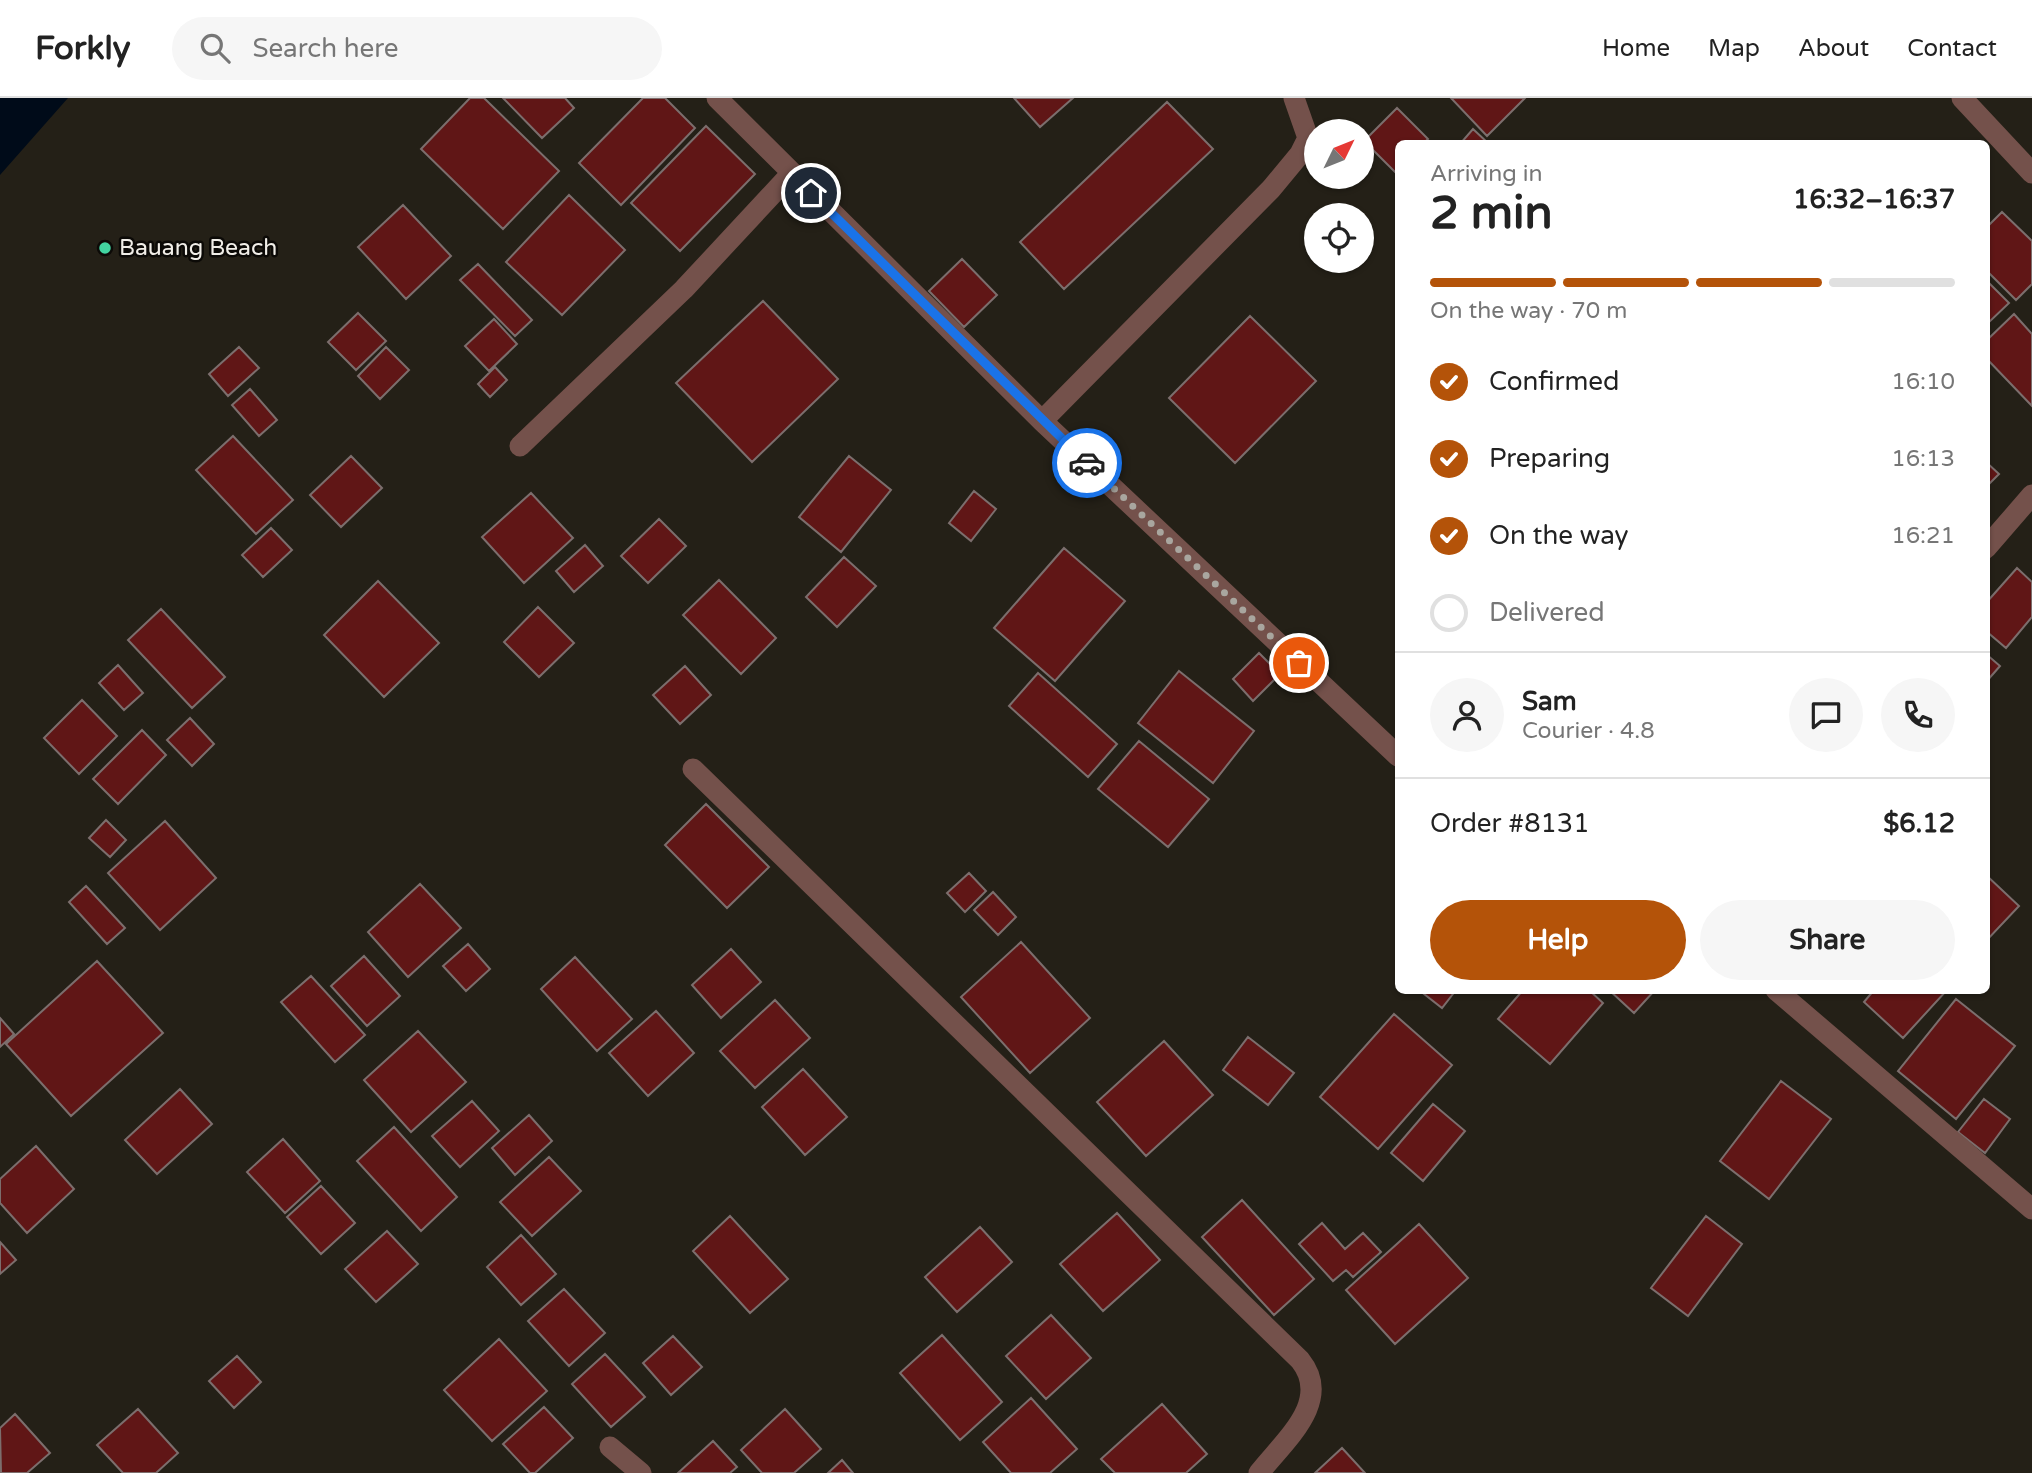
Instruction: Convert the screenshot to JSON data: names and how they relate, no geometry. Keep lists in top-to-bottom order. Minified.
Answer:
{"places":["Bauang Beach"],"north":"top right","page":{"header":"Forkly","search":"Search here","nav":["Home","Map","About","Contact"],"heading":["2 min","Arriving in","16:32–16:37"],"panel":["Sam","Courier · 4.8","Order #8131","$6.12"],"bar":"On the way · 70 m","list":[["Confirmed","16:10"],["Preparing","16:13"],["On the way","16:21"],"Delivered"],"buttons":["Help","Share"]}}
